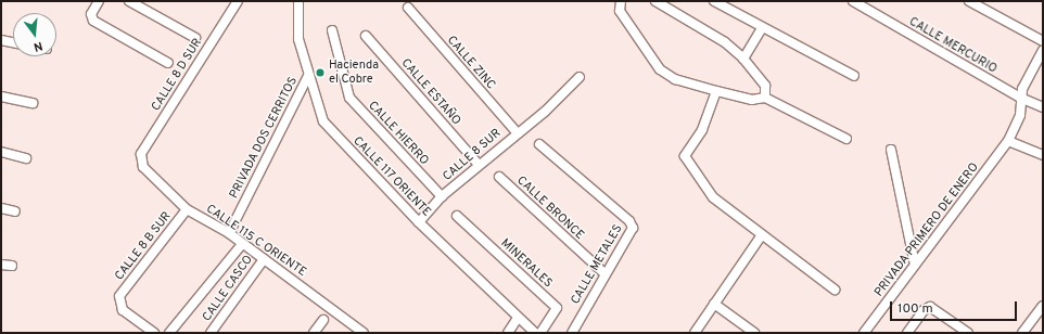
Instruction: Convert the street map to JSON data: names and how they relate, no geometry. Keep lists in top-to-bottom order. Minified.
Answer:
{"streets":{"street":["CALLE MERCURIO","CALLE ZINC","CALLE 8 D SUR","CALLE ESTAÑO","CALLE HIERRO","PRIVADA DOS CERRITOS","CALLE 8 SUR","CALLE 117 ORIENTE","CALLE BRONCE","PRIVADA PRIMERO DE ENERO","CALLE 115 C ORIENTE","CALLE 8 B SUR","MINERALES","CALLE METALES","CALLE CASCO"]},"crossings":[["CALLE MERCURIO","PRIVADA PRIMERO DE ENERO"],["CALLE ZINC","CALLE 8 SUR"],["CALLE 8 D SUR","CALLE 115 C ORIENTE"],["CALLE ESTAÑO","CALLE 8 SUR"],["CALLE HIERRO","CALLE 8 SUR"],["PRIVADA DOS CERRITOS","CALLE 117 ORIENTE"],["PRIVADA DOS CERRITOS","CALLE 115 C ORIENTE"],["CALLE 8 SUR","CALLE 117 ORIENTE"],["CALLE BRONCE","CALLE METALES"],["CALLE 115 C ORIENTE","CALLE 8 B SUR"],["CALLE 115 C ORIENTE","CALLE CASCO"]],"places":["Hacienda el Cobre"],"scale_bar":"100 m","north":"bottom"}
